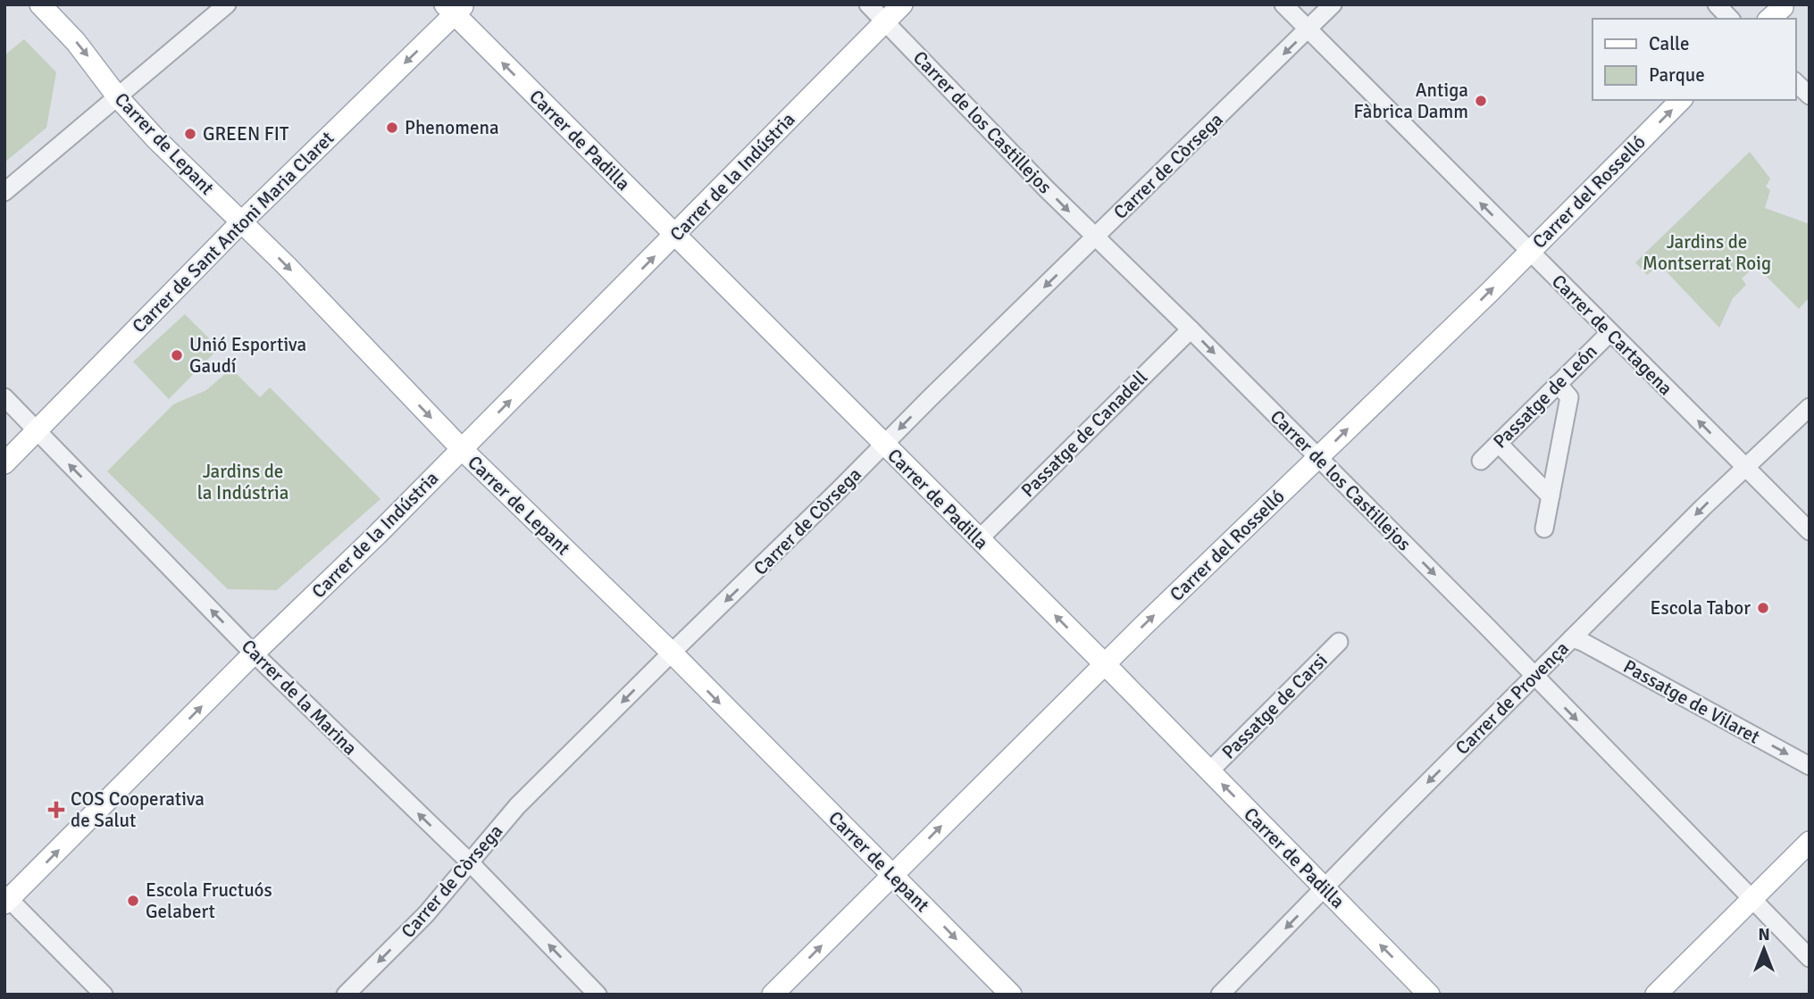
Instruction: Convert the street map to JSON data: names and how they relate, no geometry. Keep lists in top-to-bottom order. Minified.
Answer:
{"streets":{"main road":["Carrer de Padilla","Carrer de Lepant","Carrer de la Indústria","Carrer del Rosselló","Carrer de Sant Antoni Maria Claret"],"street":["Carrer de los Castillejos","Carrer de Còrsega","Carrer de Cartagena","Passatge de León","Passatge de Canadell","Carrer de la Marina","Carrer de Provença","Passatge de Vilaret","Passatge de Carsi"]},"crossings":[["Carrer de los Castillejos","Carrer de Còrsega"],["Carrer de los Castillejos","Carrer de la Indústria"],["Carrer de los Castillejos","Carrer del Rosselló"],["Carrer de los Castillejos","Passatge de Canadell"],["Carrer de los Castillejos","Carrer de Provença"],["Carrer de Padilla","Carrer de Còrsega"],["Carrer de Padilla","Carrer de la Indústria"],["Carrer de Padilla","Carrer del Rosselló"],["Carrer de Padilla","Carrer de Sant Antoni Maria Claret"],["Carrer de Padilla","Passatge de Canadell"],["Carrer de Padilla","Carrer de Provença"],["Carrer de Padilla","Passatge de Carsi"],["Carrer de Lepant","Carrer de Còrsega"],["Carrer de Lepant","Carrer de la Indústria"],["Carrer de Lepant","Carrer del Rosselló"],["Carrer de Lepant","Carrer de Sant Antoni Maria Claret"],["Carrer de Còrsega","Carrer de Cartagena"],["Carrer de Còrsega","Carrer de la Marina"],["Carrer de la Indústria","Carrer de la Marina"],["Carrer del Rosselló","Carrer de Cartagena"],["Carrer de Sant Antoni Maria Claret","Carrer de la Marina"],["Carrer de Cartagena","Passatge de León"],["Carrer de Cartagena","Carrer de Provença"],["Carrer de Provença","Passatge de Vilaret"]],"one_way":["Carrer de los Castillejos","Carrer de Padilla","Carrer de Lepant","Carrer de Còrsega","Carrer de la Indústria","Carrer del Rosselló","Carrer de Sant Antoni Maria Claret","Carrer de Cartagena","Carrer de la Marina","Carrer de Provença","Passatge de Vilaret"],"parks":["Jardins de Montserrat Roig","Jardins de la Indústria"],"places":{"other":["Antiga Fàbrica Damm","Phenomena","GREEN FIT","Unió Esportiva Gaudí","Escola Tabor","Escola Fructuós Gelabert"],"health":["COS Cooperativa de Salut"]},"legend":["Calle","Parque"],"north":"top"}
